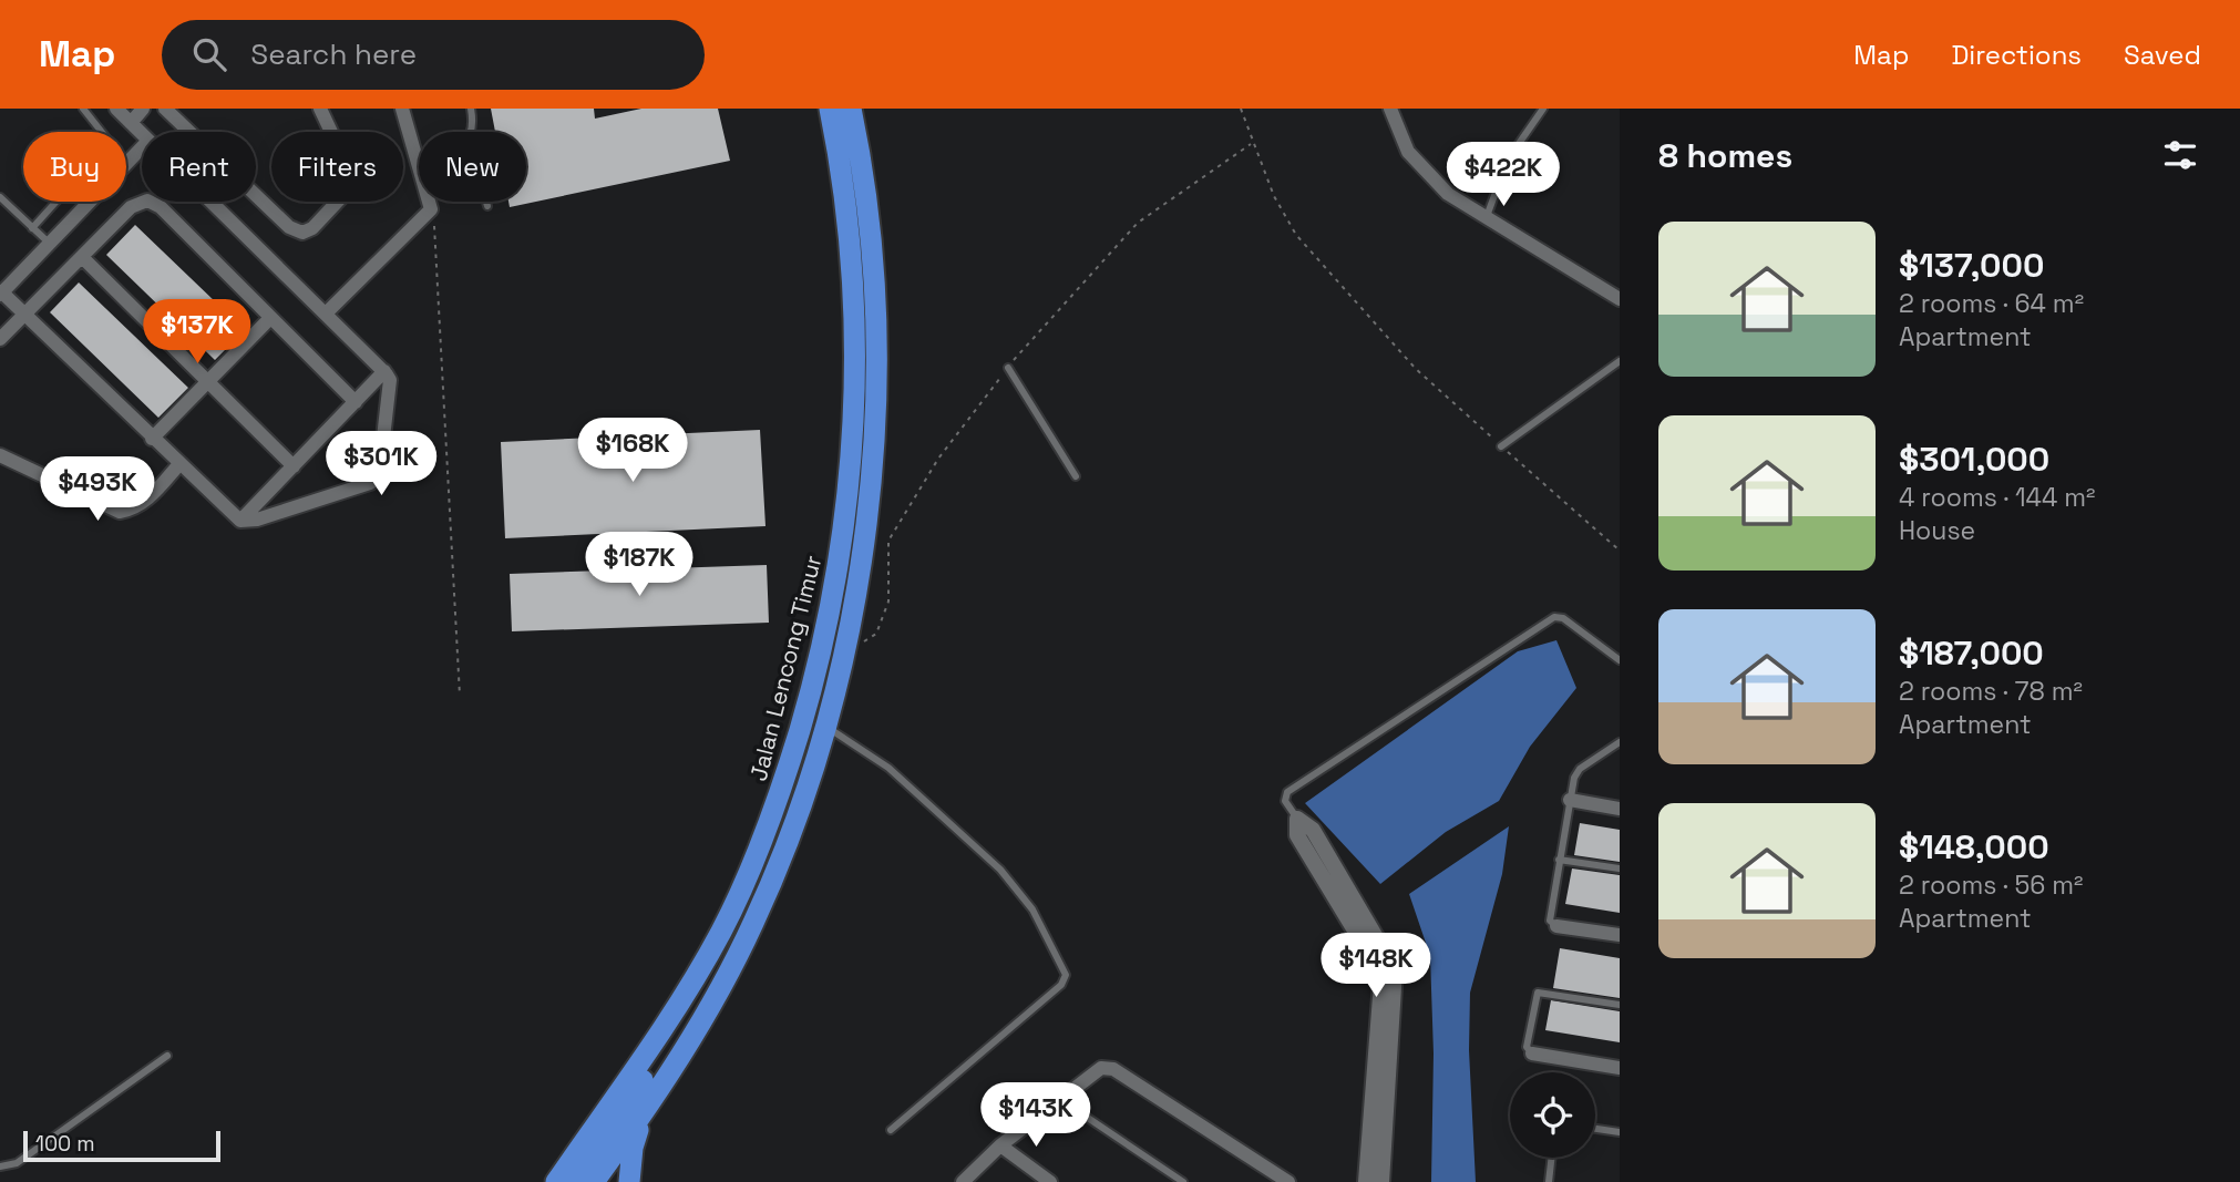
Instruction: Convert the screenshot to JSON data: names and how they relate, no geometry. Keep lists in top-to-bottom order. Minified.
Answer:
{"streets":{"highway":["Jalan Lencong Timur"]},"scale_bar":"100 m","page":{"header":"Map","search":"Search here","nav":["Map","Directions","Saved"],"heading":"8 homes","chip":["Buy","Rent","Filters","New"],"price":["$422K","$137K","$168K","$301K","$493K","$187K","$148K","$143K"],"list":[{"name":"$137,000","note":"2 rooms · 64 m² · Apartment"},{"name":"$301,000","note":"4 rooms · 144 m² · House"},{"name":"$187,000","note":"2 rooms · 78 m² · Apartment"},{"name":"$148,000","note":"2 rooms · 56 m² · Apartment"}],"scale":"100 m"}}
